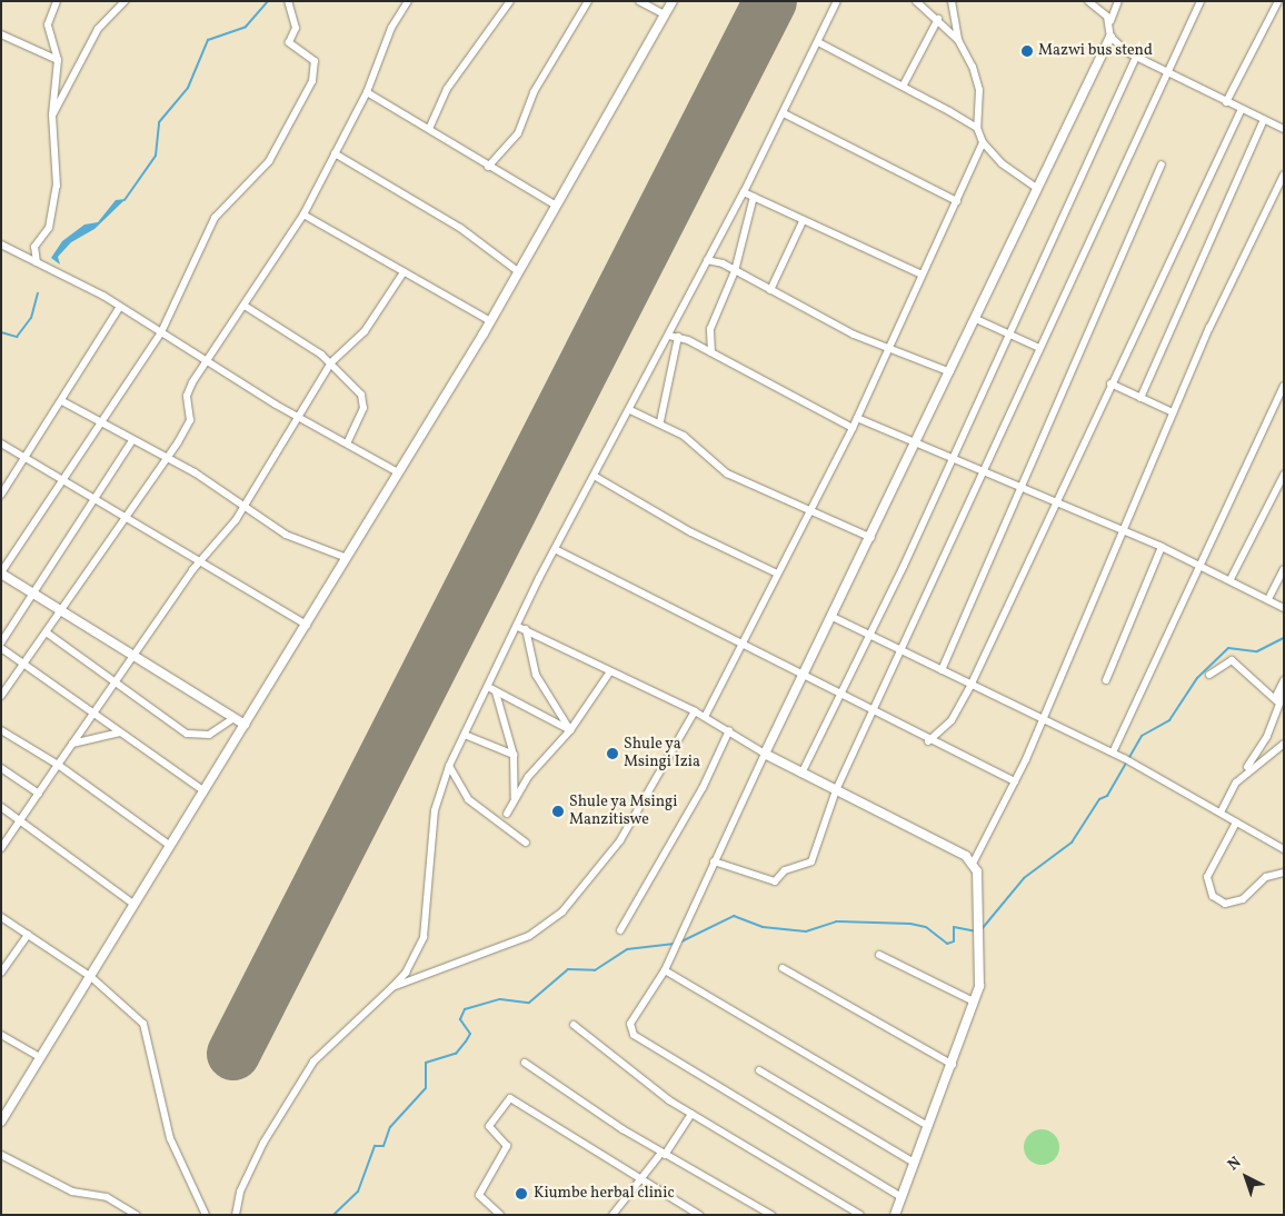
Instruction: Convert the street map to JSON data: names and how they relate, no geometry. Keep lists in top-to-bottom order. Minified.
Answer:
{"places":["Mazwi bus stend","Shule ya Msingi Izia","Shule ya Msingi Manzitiswe","Kiumbe herbal clinic"],"north":"top left"}
